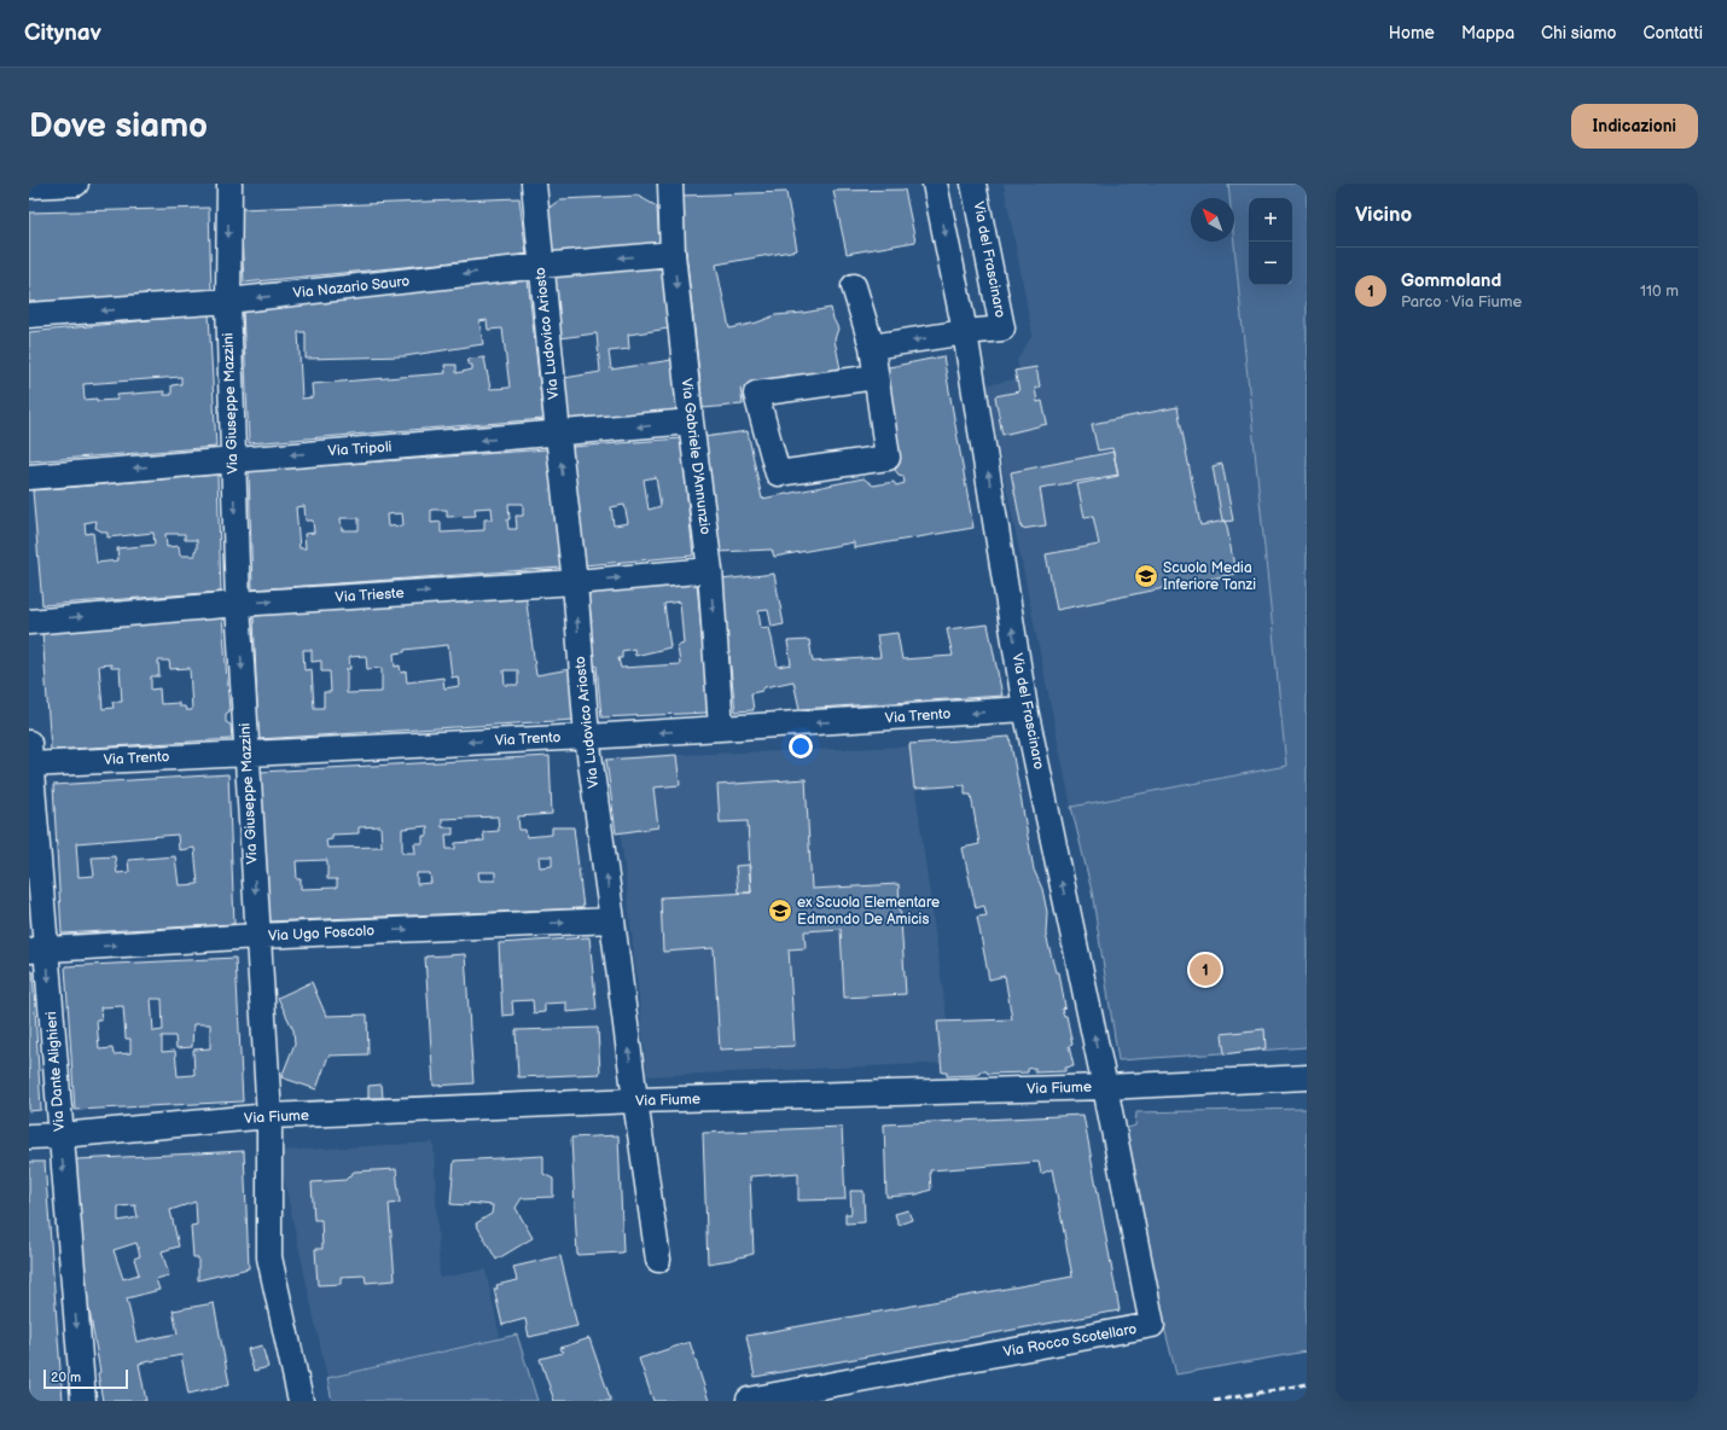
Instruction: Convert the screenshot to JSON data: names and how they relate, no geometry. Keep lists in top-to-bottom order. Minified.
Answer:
{"streets":{"street":["Via del Frascinaro","Via Nazario Sauro","Via Ludovico Ariosto","Via Giuseppe Mazzini","Via Tripoli","Via Gabriele D'Annunzio","Via Trieste","Via Trento","Via Ugo Foscolo","Via Dante Alighieri","Via Fiume","Via Rocco Scotellaro"]},"crossings":[["Via del Frascinaro","Via Trento"],["Via del Frascinaro","Via Fiume"],["Via del Frascinaro","Via Rocco Scotellaro"],["Via Nazario Sauro","Via Ludovico Ariosto"],["Via Nazario Sauro","Via Giuseppe Mazzini"],["Via Nazario Sauro","Via Gabriele D'Annunzio"],["Via Ludovico Ariosto","Via Tripoli"],["Via Ludovico Ariosto","Via Trieste"],["Via Ludovico Ariosto","Via Trento"],["Via Ludovico Ariosto","Via Ugo Foscolo"],["Via Ludovico Ariosto","Via Fiume"],["Via Giuseppe Mazzini","Via Tripoli"],["Via Giuseppe Mazzini","Via Trieste"],["Via Giuseppe Mazzini","Via Trento"],["Via Giuseppe Mazzini","Via Ugo Foscolo"],["Via Giuseppe Mazzini","Via Fiume"],["Via Tripoli","Via Gabriele D'Annunzio"],["Via Gabriele D'Annunzio","Via Trieste"],["Via Gabriele D'Annunzio","Via Trento"],["Via Trento","Via Dante Alighieri"],["Via Ugo Foscolo","Via Dante Alighieri"],["Via Dante Alighieri","Via Fiume"],["Via Fiume","Via Rocco Scotellaro"]],"one_way":["Via Nazario Sauro","Via Ludovico Ariosto","Via Giuseppe Mazzini","Via Tripoli","Via Gabriele D'Annunzio","Via Trieste","Via Trento","Via Ugo Foscolo","Via Dante Alighieri"],"places":{"school or university":["Scuola Media Inferiore Tanzi","ex Scuola Elementare Edmondo De Amicis"]},"scale_bar":"20 m","north":"top left","page":{"header":"Citynav","nav":["Home","Mappa","Chi siamo","Contatti"],"buttons":"Indicazioni","title":"Dove siamo","heading":"Vicino","map_buttons":["+","−"],"list":[{"mark":"1","name":"Gommoland","note":"Parco · Via Fiume","value":"110 m"}],"pins":"1","scale":"20 m"}}
